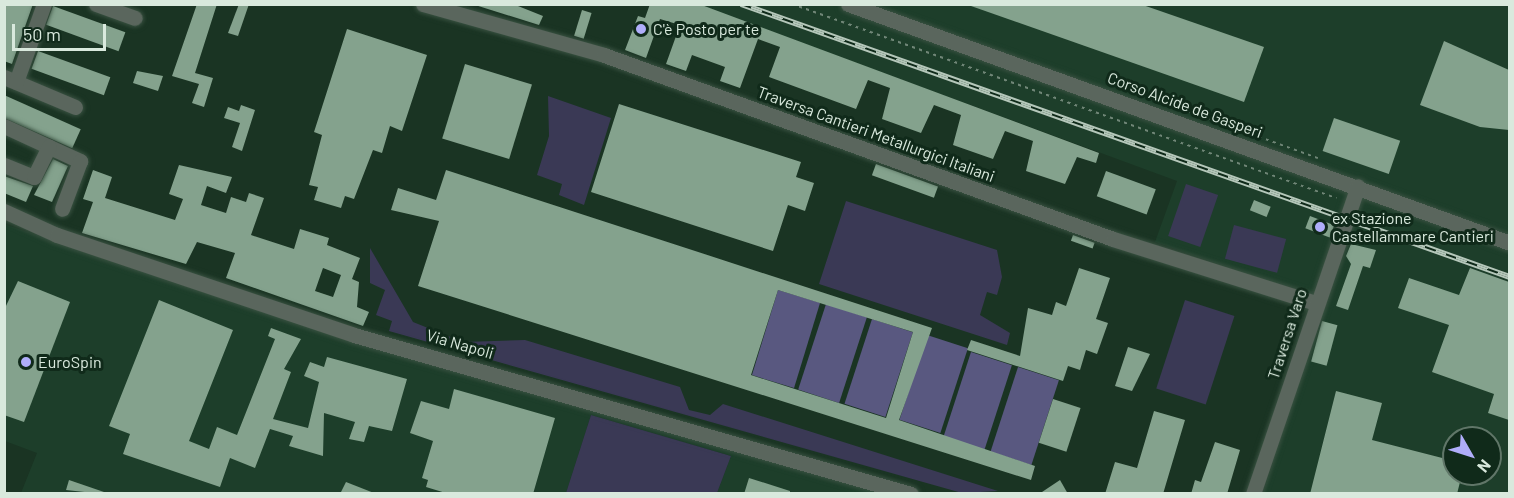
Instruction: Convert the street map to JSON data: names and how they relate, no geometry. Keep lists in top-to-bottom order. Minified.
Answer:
{"streets":{"street":["Corso Alcide de Gasperi","Traversa Cantieri Metallurgici Italiani","Traversa Varo","Via Napoli"]},"crossings":[["Corso Alcide de Gasperi","Traversa Varo"],["Traversa Cantieri Metallurgici Italiani","Traversa Varo"]],"places":["C'è Posto per te","ex Stazione Castellammare Cantieri","EuroSpin"],"scale_bar":"50 m","north":"bottom right"}
